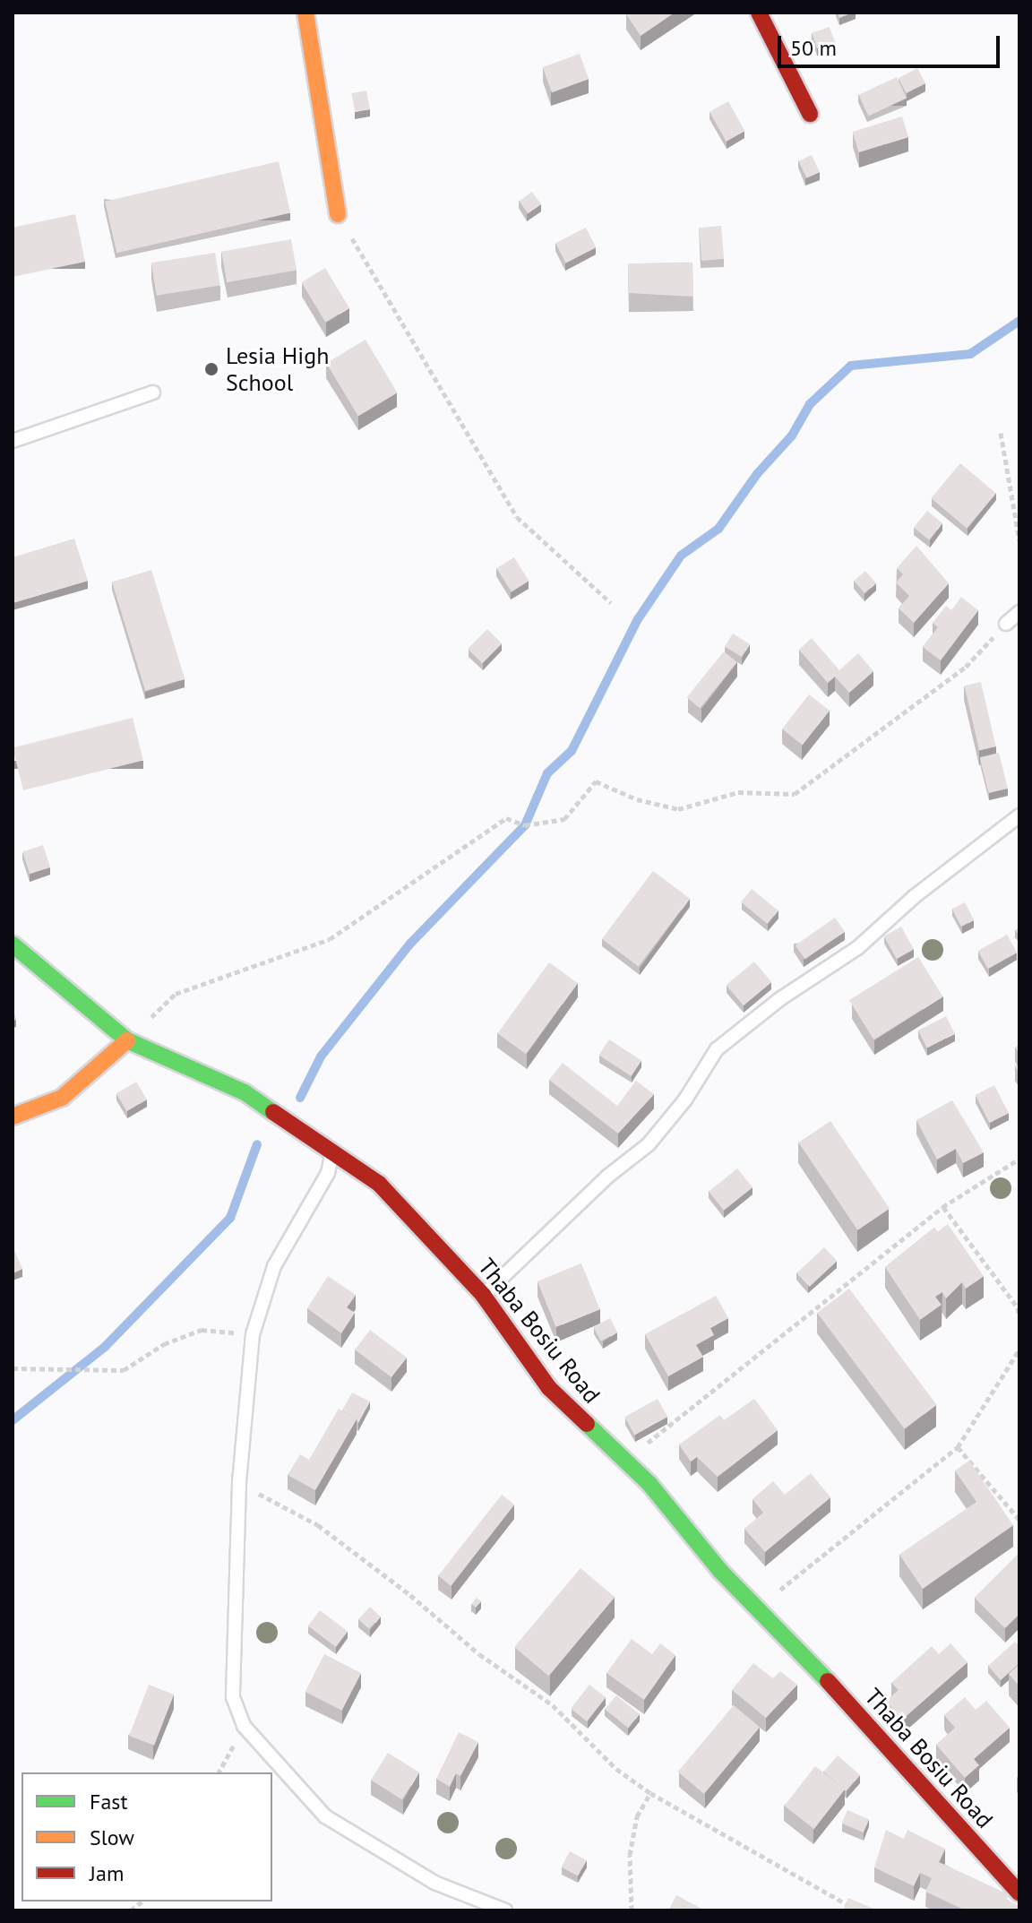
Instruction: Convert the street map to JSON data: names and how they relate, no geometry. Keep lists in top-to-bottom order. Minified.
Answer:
{"streets":{"street":["Thaba Bosiu Road"]},"places":["Lesia High School"],"legend":["Fast","Slow","Jam"],"scale_bar":"50 m"}
